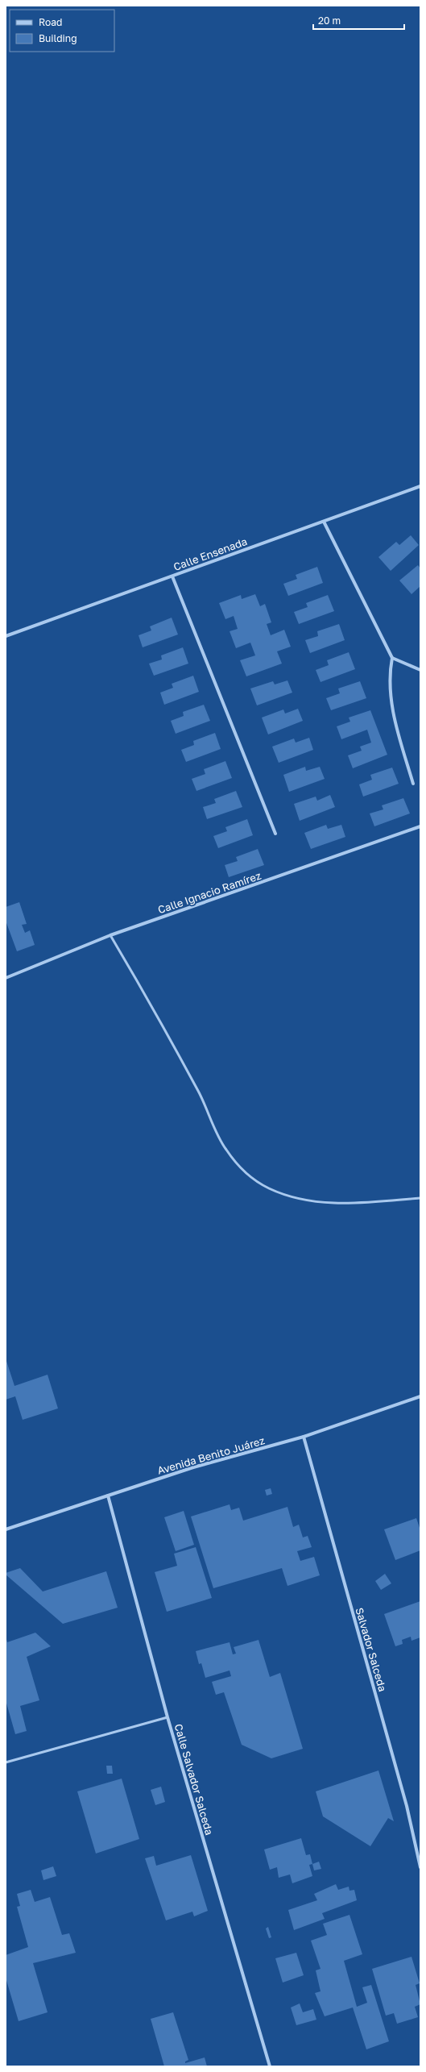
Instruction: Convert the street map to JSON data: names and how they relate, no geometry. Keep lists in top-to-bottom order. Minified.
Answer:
{"streets":{"street":["Calle Ensenada","Calle Ignacio Ramírez","Avenida Benito Juárez","Salvador Salceda","Calle Salvador Salceda"]},"crossings":[["Avenida Benito Juárez","Salvador Salceda"],["Avenida Benito Juárez","Calle Salvador Salceda"]],"legend":["Road","Building"],"scale_bar":"20 m"}
